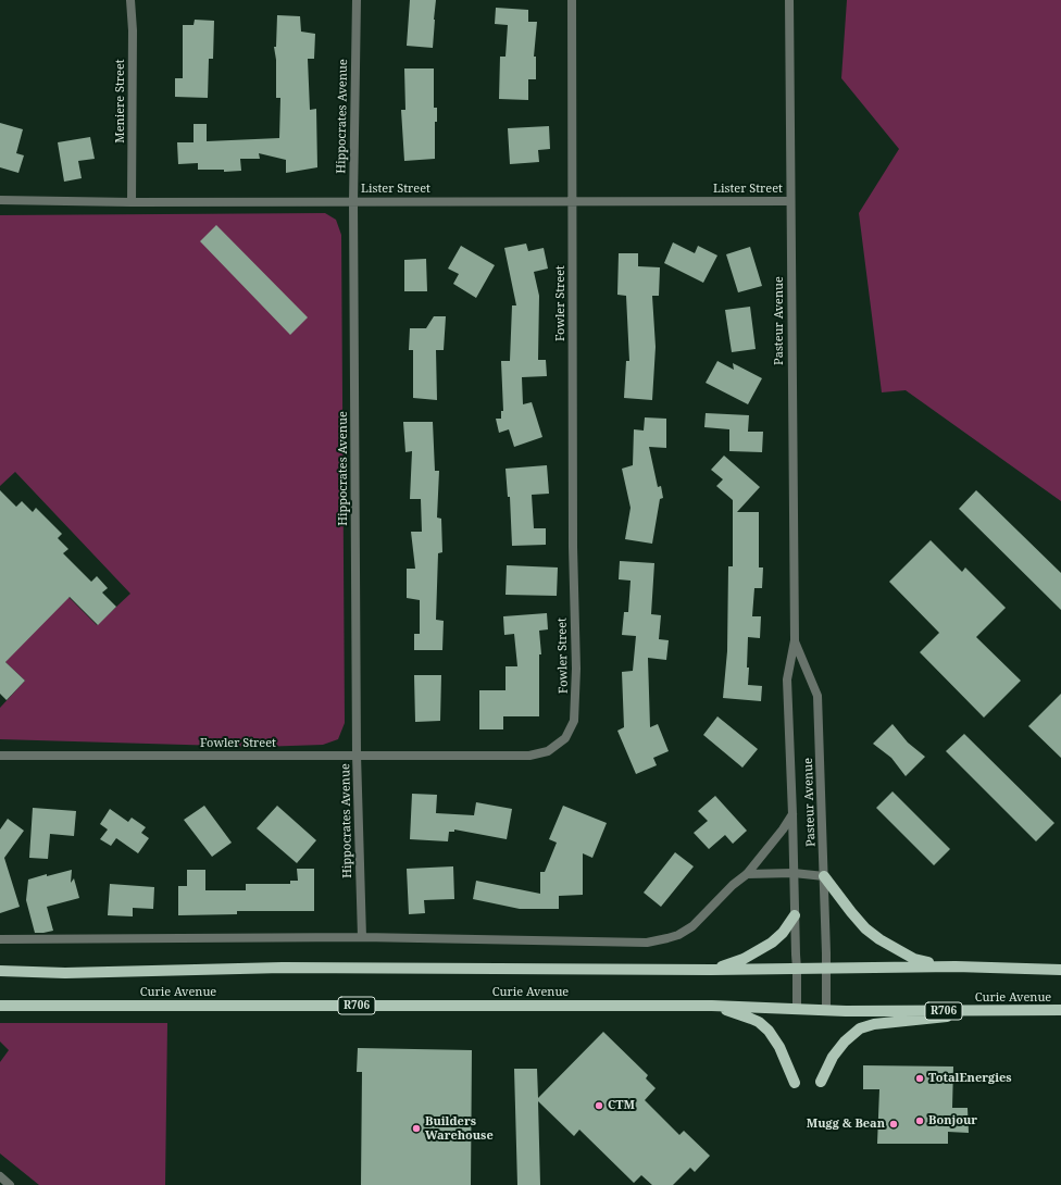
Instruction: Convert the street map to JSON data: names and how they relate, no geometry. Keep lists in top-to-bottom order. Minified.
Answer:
{"streets":{"main road":["Curie Avenue","R706"],"street":["Meniere Street","Hippocrates Avenue","Lister Street","Fowler Street","Pasteur Avenue"]},"crossings":[["Meniere Street","Lister Street"],["Hippocrates Avenue","Lister Street"],["Hippocrates Avenue","Fowler Street"],["Lister Street","Fowler Street"],["Lister Street","Pasteur Avenue"],["Pasteur Avenue","Curie Avenue"]],"places":["TotalEnergies","CTM","Bonjour","Mugg & Bean","Builders Warehouse"]}
